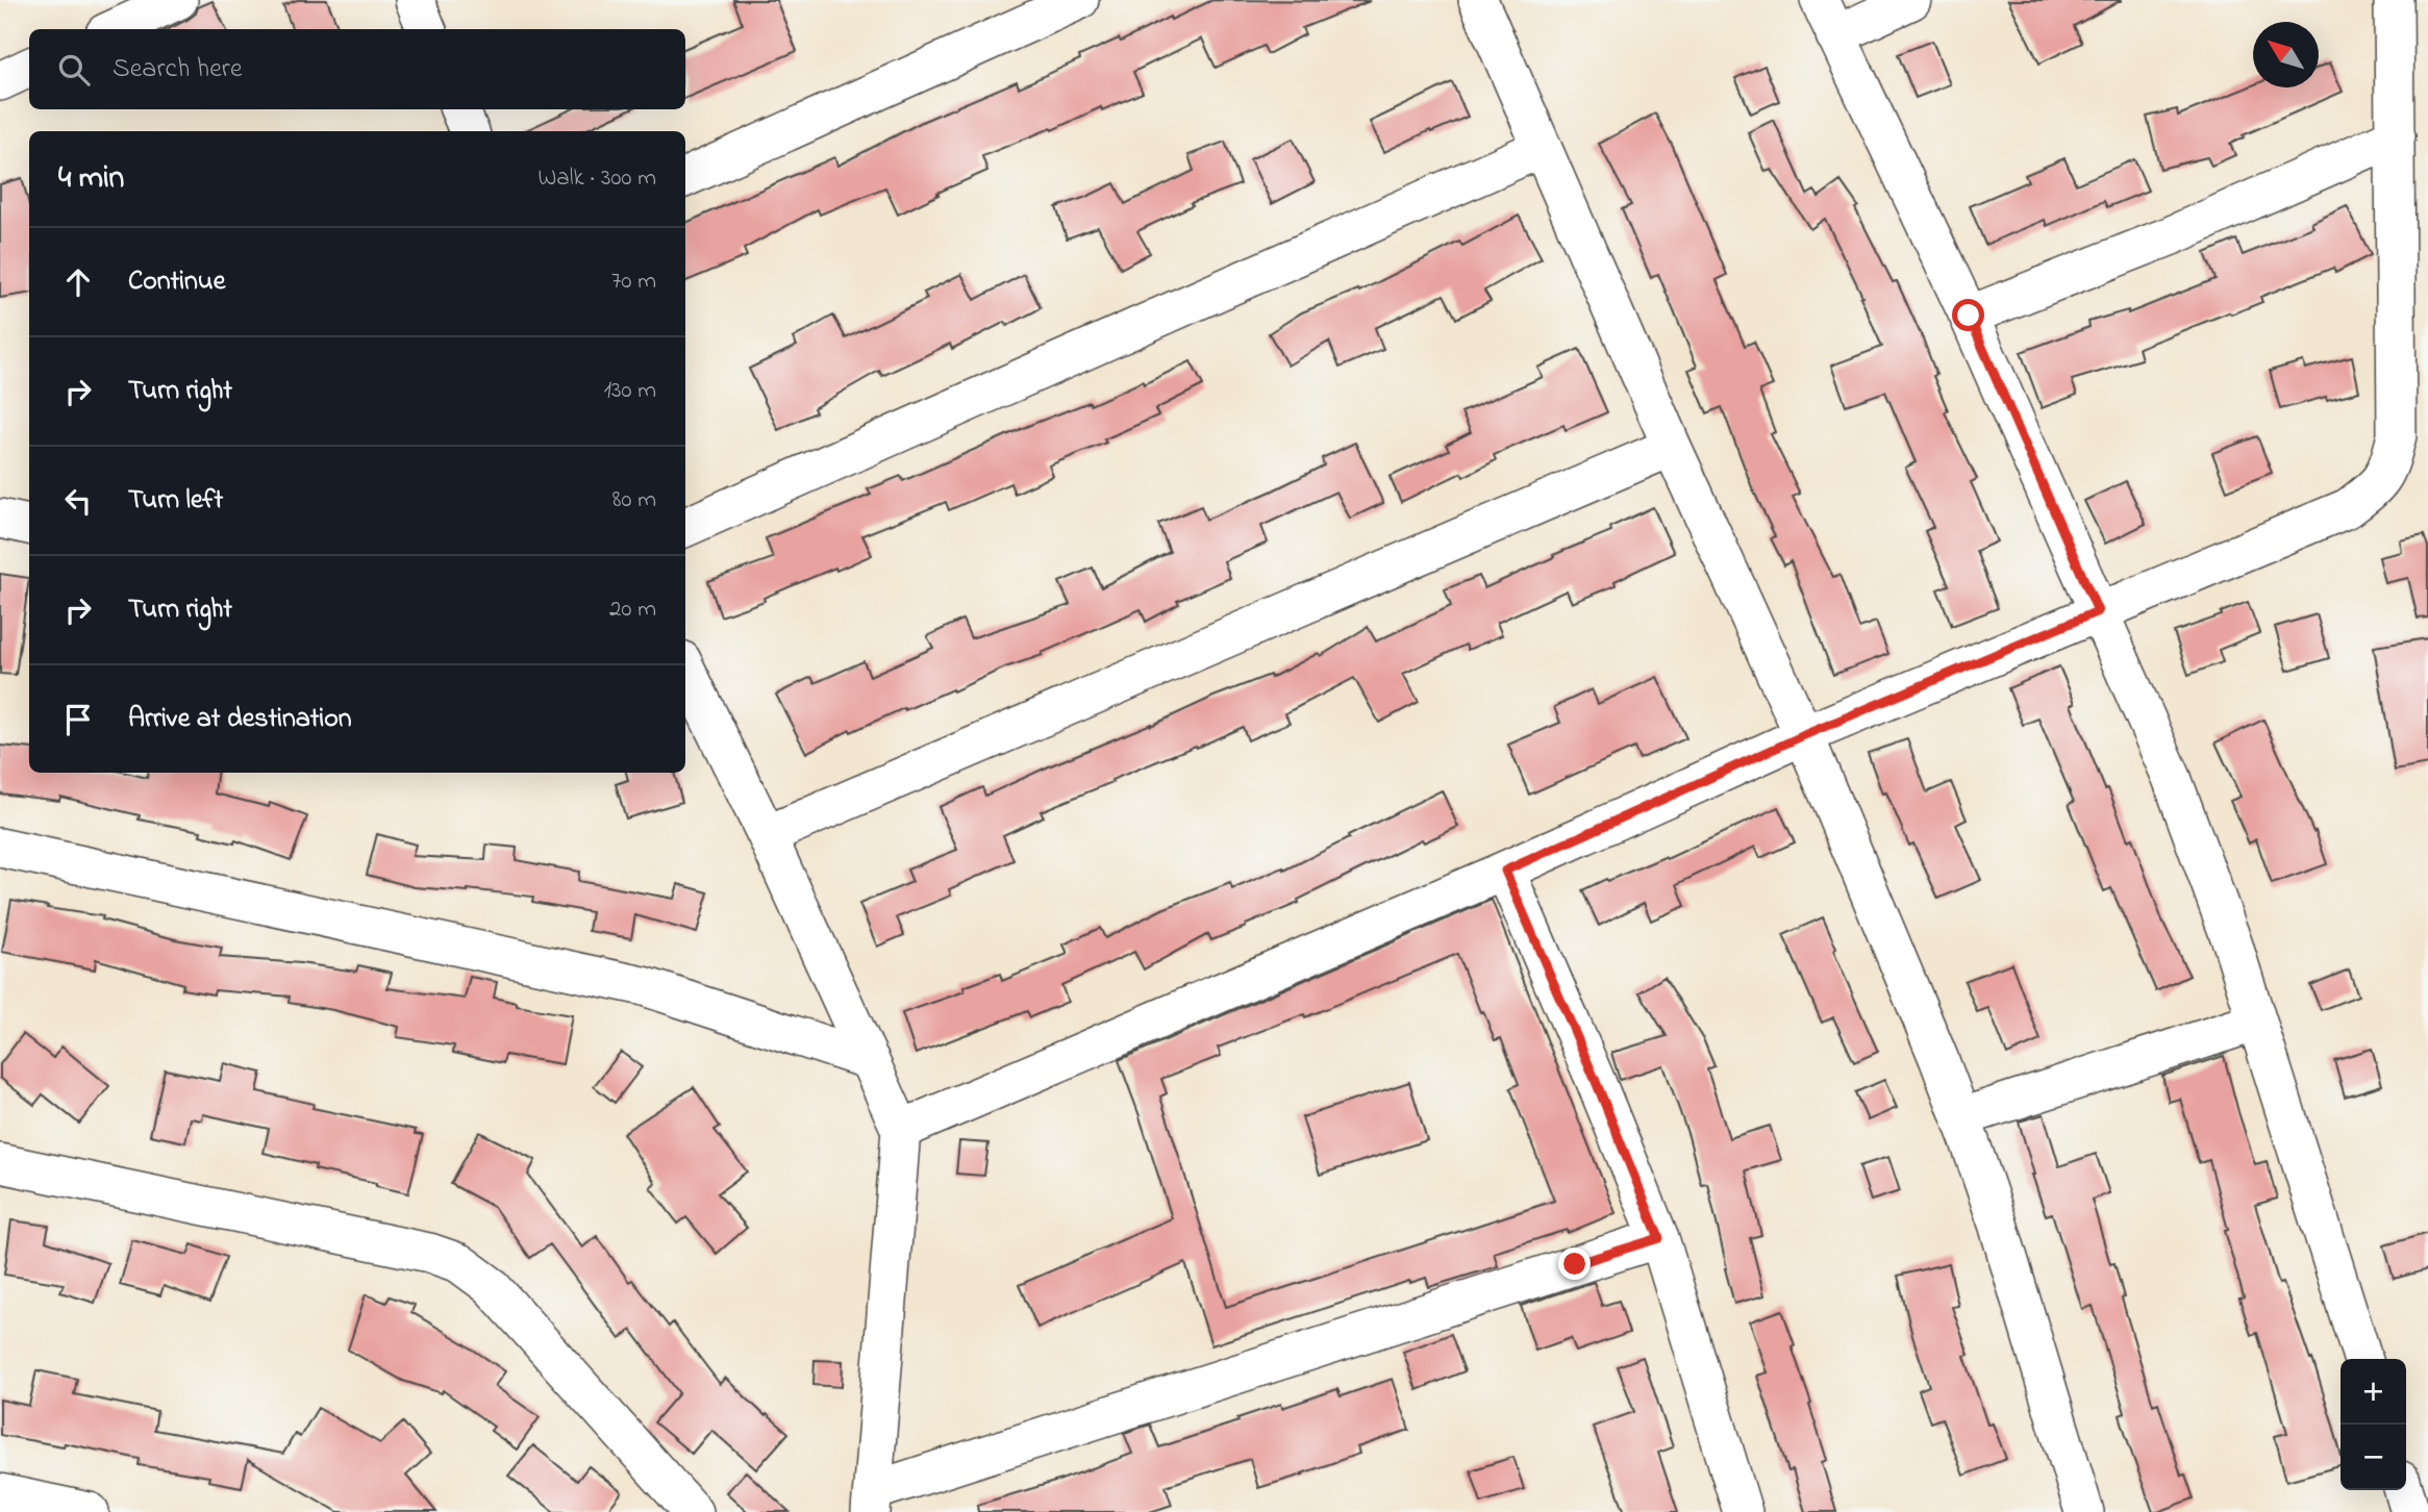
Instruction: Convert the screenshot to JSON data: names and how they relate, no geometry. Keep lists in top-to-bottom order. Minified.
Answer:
{"north":"top left","page":{"search":"Search here","heading":["4 min","Walk · 300 m"],"list":[["Continue","70 m"],["Turn right","130 m"],["Turn left","80 m"],["Turn right","20 m"],"Arrive at destination"],"map_buttons":["+","−"]}}
